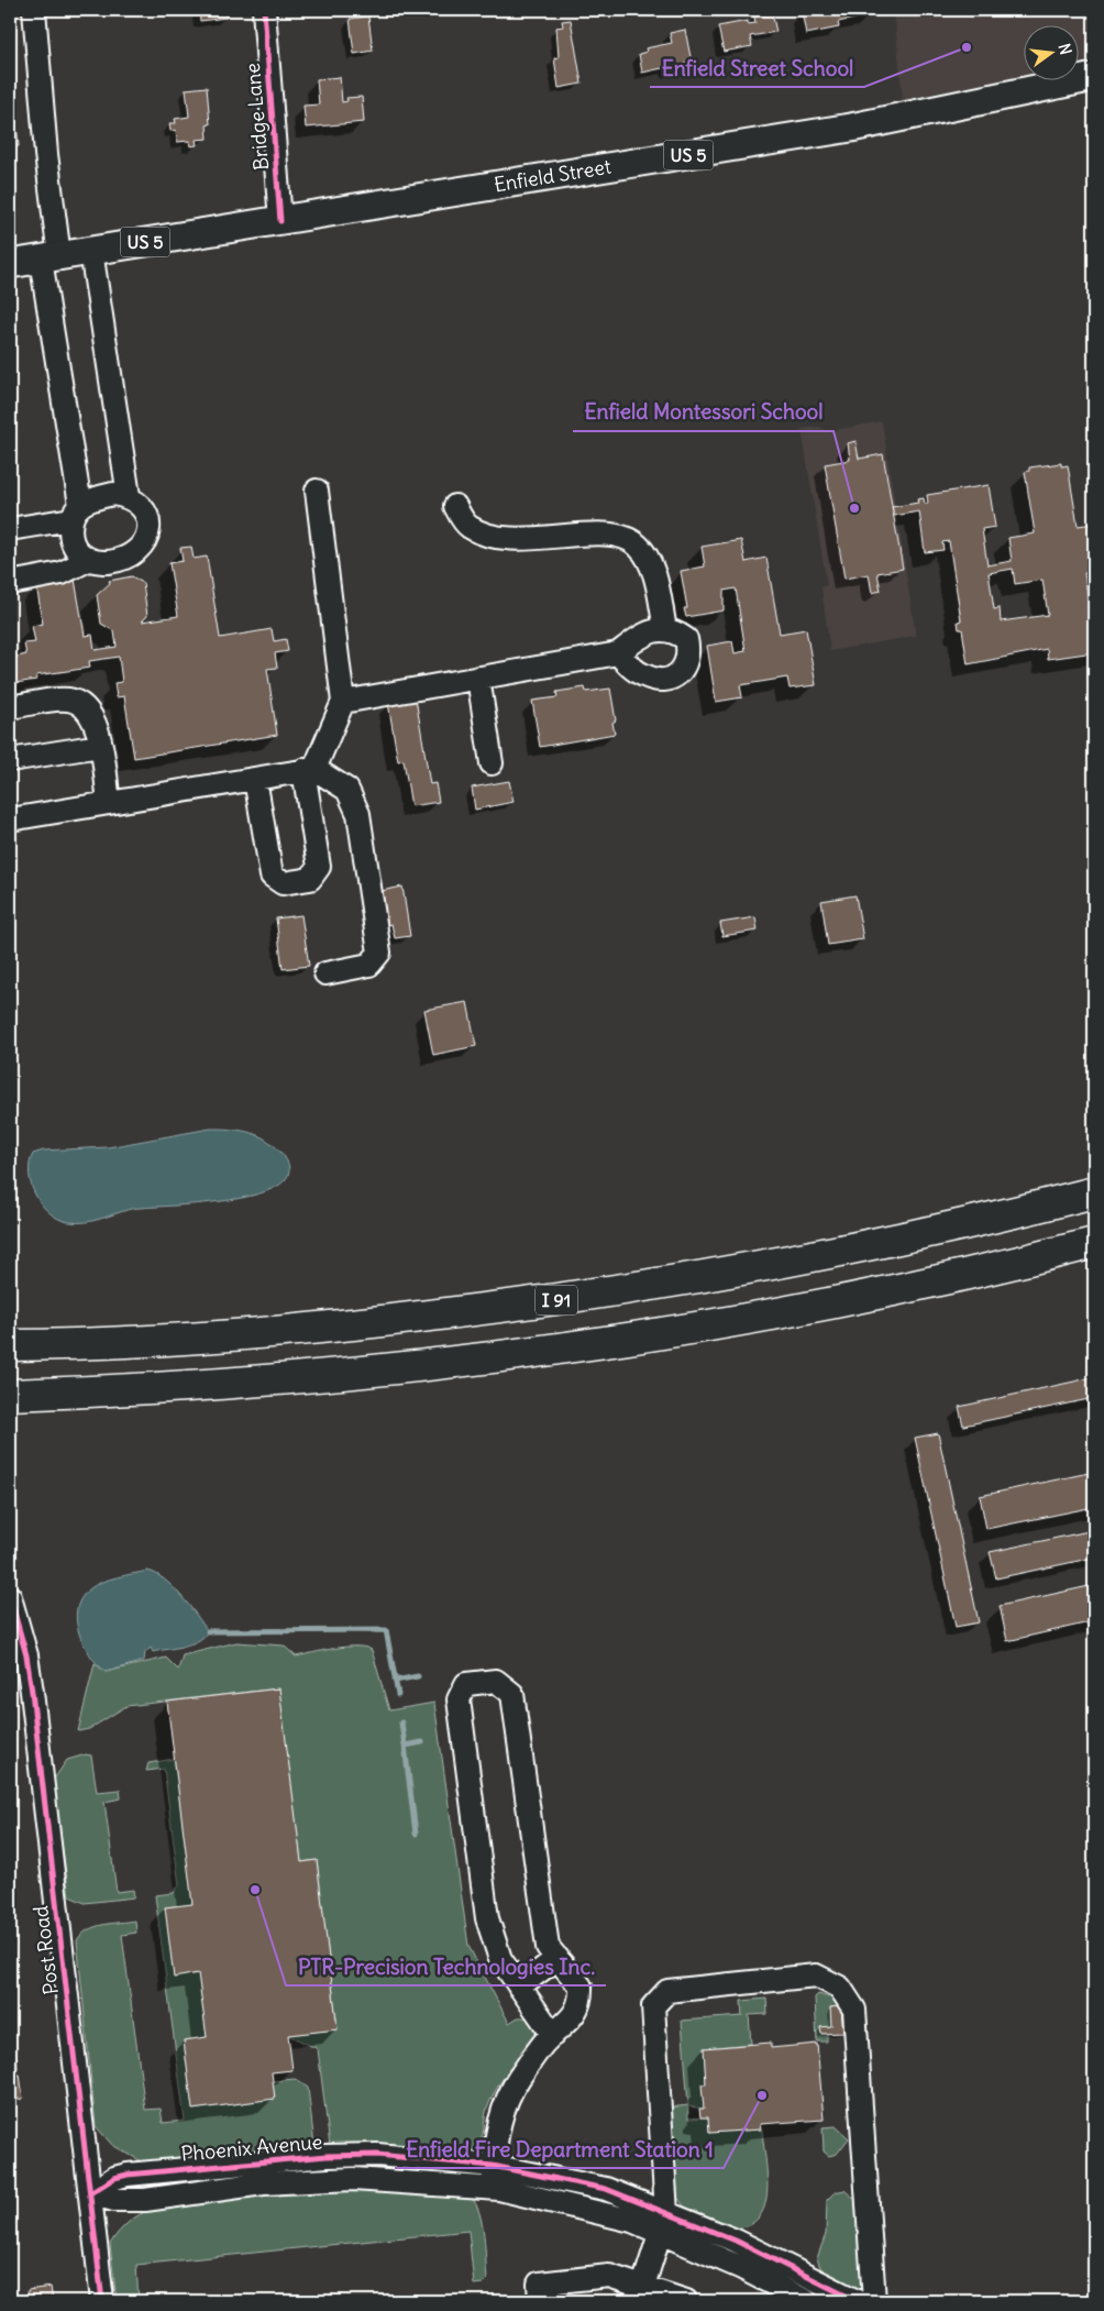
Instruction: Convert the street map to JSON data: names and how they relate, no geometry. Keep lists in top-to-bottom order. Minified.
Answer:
{"streets":{"highway":["I 91"],"main road":["US 5","Enfield Street"],"street":["Bridge Lane","Post Road","Phoenix Avenue"]},"crossings":[["Bridge Lane","Enfield Street"],["Post Road","Phoenix Avenue"]],"places":["Enfield Street School","Enfield Montessori School","PTR-Precision Technologies Inc.","Enfield Fire Department Station 1"],"north":"right"}
